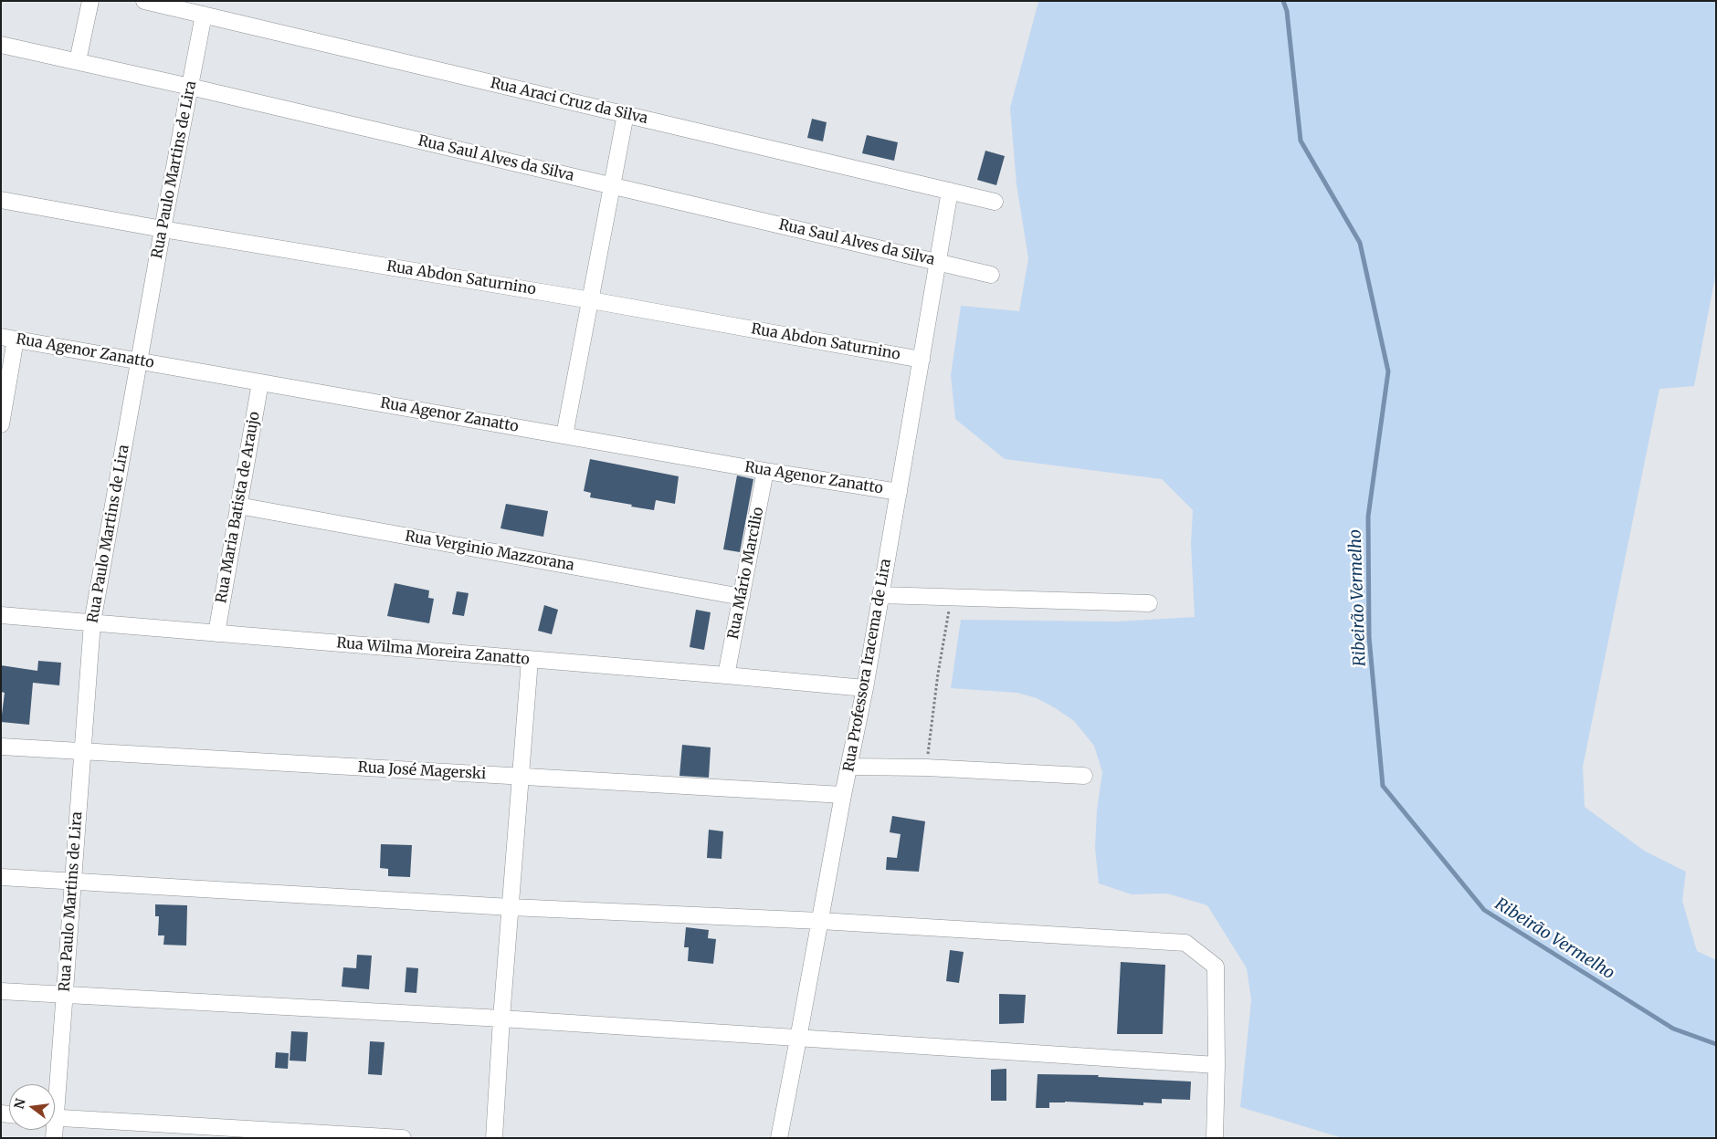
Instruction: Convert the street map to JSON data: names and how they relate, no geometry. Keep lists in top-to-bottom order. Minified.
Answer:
{"streets":{"street":["Rua Araci Cruz da Silva","Rua Saul Alves da Silva","Rua Paulo Martins de Lira","Rua Abdon Saturnino","Rua Agenor Zanatto","Rua Maria Batista de Araujo","Rua Verginio Mazzorana","Rua Mário Marcilio","Rua Wilma Moreira Zanatto","Rua Professora Iracema de Lira","Rua José Magerski"]},"crossings":[["Rua Araci Cruz da Silva","Rua Paulo Martins de Lira"],["Rua Araci Cruz da Silva","Rua Professora Iracema de Lira"],["Rua Saul Alves da Silva","Rua Paulo Martins de Lira"],["Rua Saul Alves da Silva","Rua Professora Iracema de Lira"],["Rua Paulo Martins de Lira","Rua Abdon Saturnino"],["Rua Paulo Martins de Lira","Rua Agenor Zanatto"],["Rua Paulo Martins de Lira","Rua Wilma Moreira Zanatto"],["Rua Paulo Martins de Lira","Rua José Magerski"],["Rua Abdon Saturnino","Rua Professora Iracema de Lira"],["Rua Agenor Zanatto","Rua Maria Batista de Araujo"],["Rua Agenor Zanatto","Rua Mário Marcilio"],["Rua Agenor Zanatto","Rua Professora Iracema de Lira"],["Rua Maria Batista de Araujo","Rua Verginio Mazzorana"],["Rua Maria Batista de Araujo","Rua Wilma Moreira Zanatto"],["Rua Verginio Mazzorana","Rua Mário Marcilio"],["Rua Mário Marcilio","Rua Wilma Moreira Zanatto"],["Rua Wilma Moreira Zanatto","Rua Professora Iracema de Lira"],["Rua Professora Iracema de Lira","Rua José Magerski"]],"water":["Ribeirão Vermelho"],"north":"left"}
